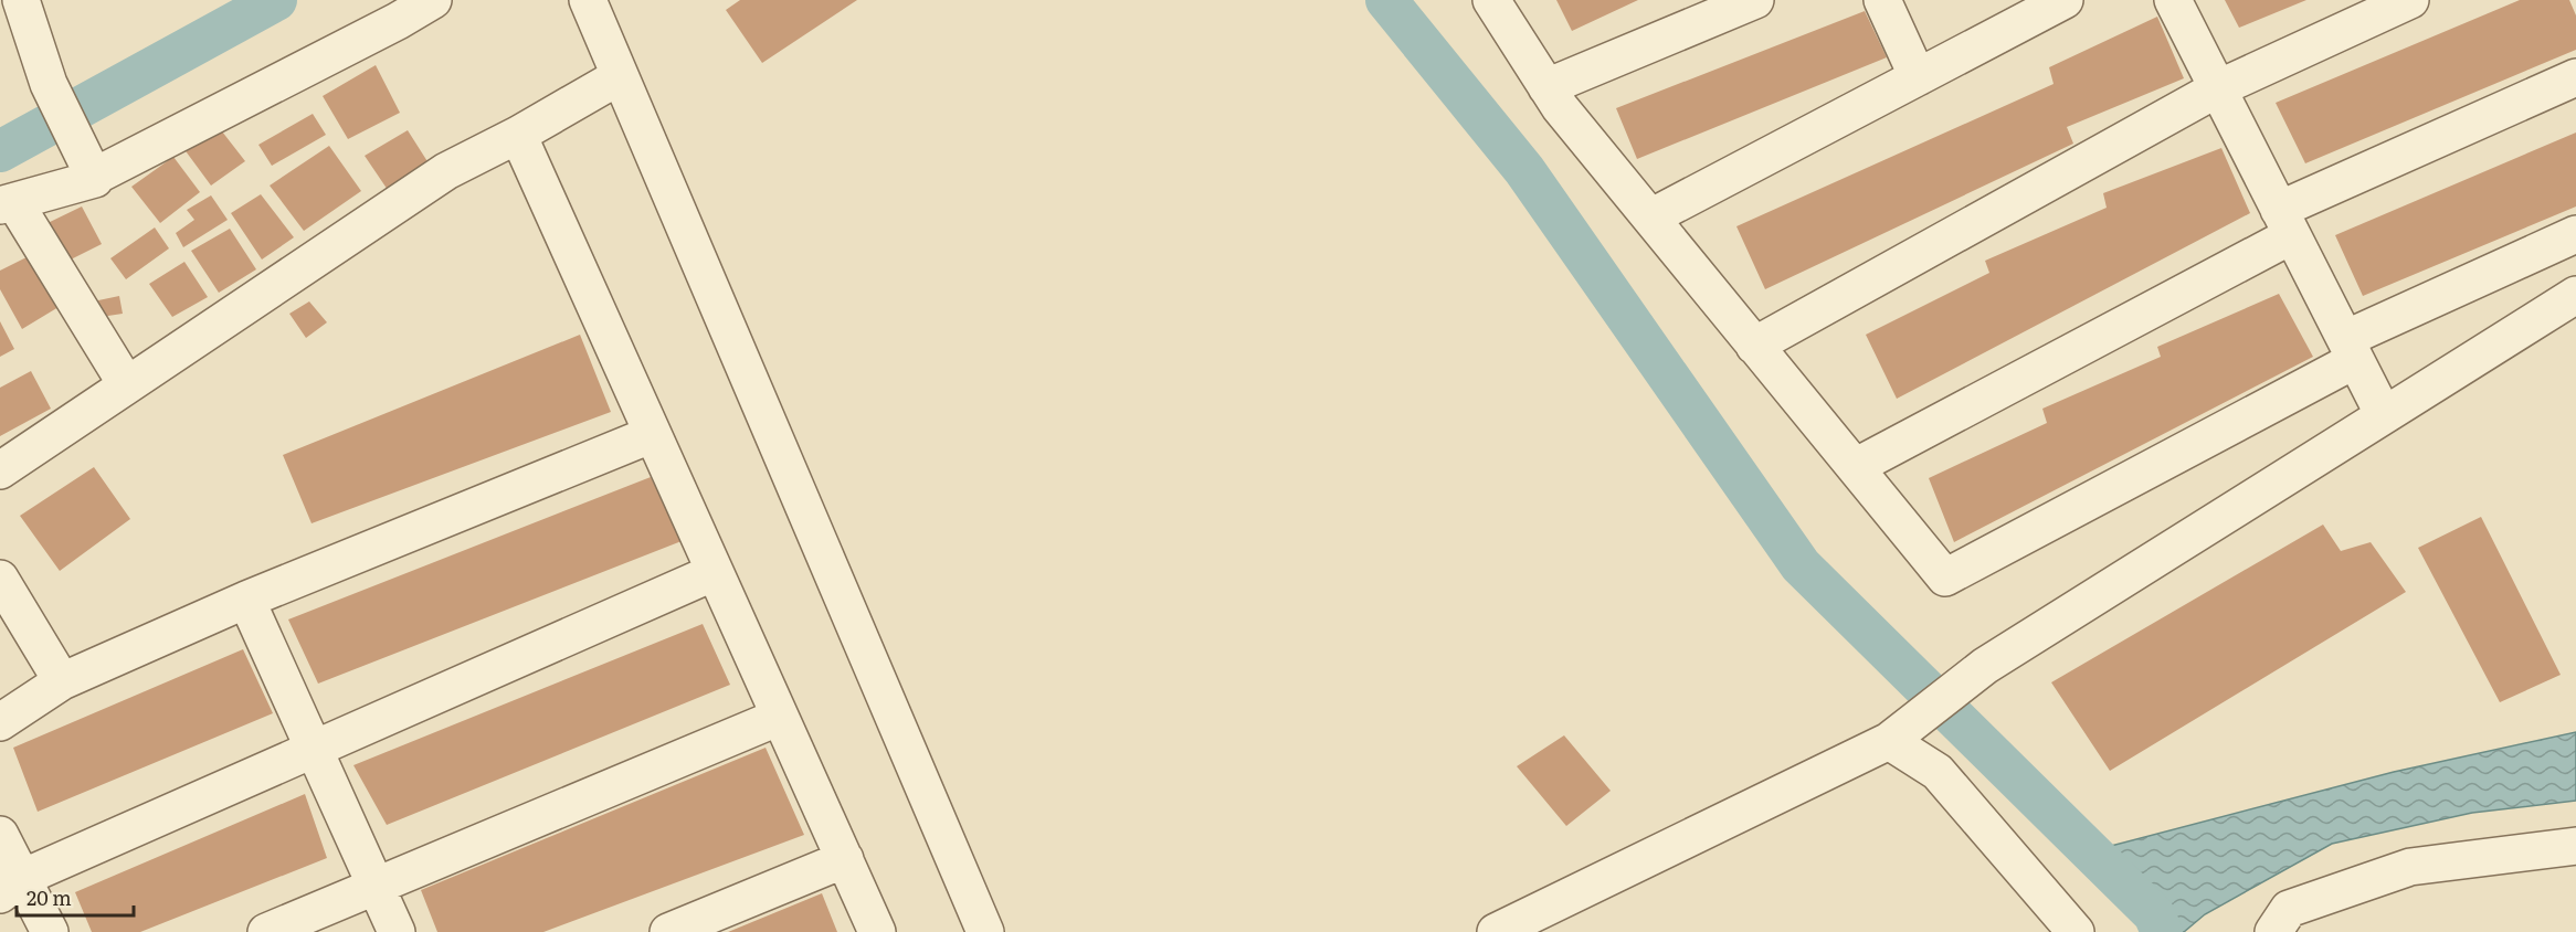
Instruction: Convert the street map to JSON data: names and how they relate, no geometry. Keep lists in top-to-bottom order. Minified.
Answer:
{"scale_bar":"20 m"}
